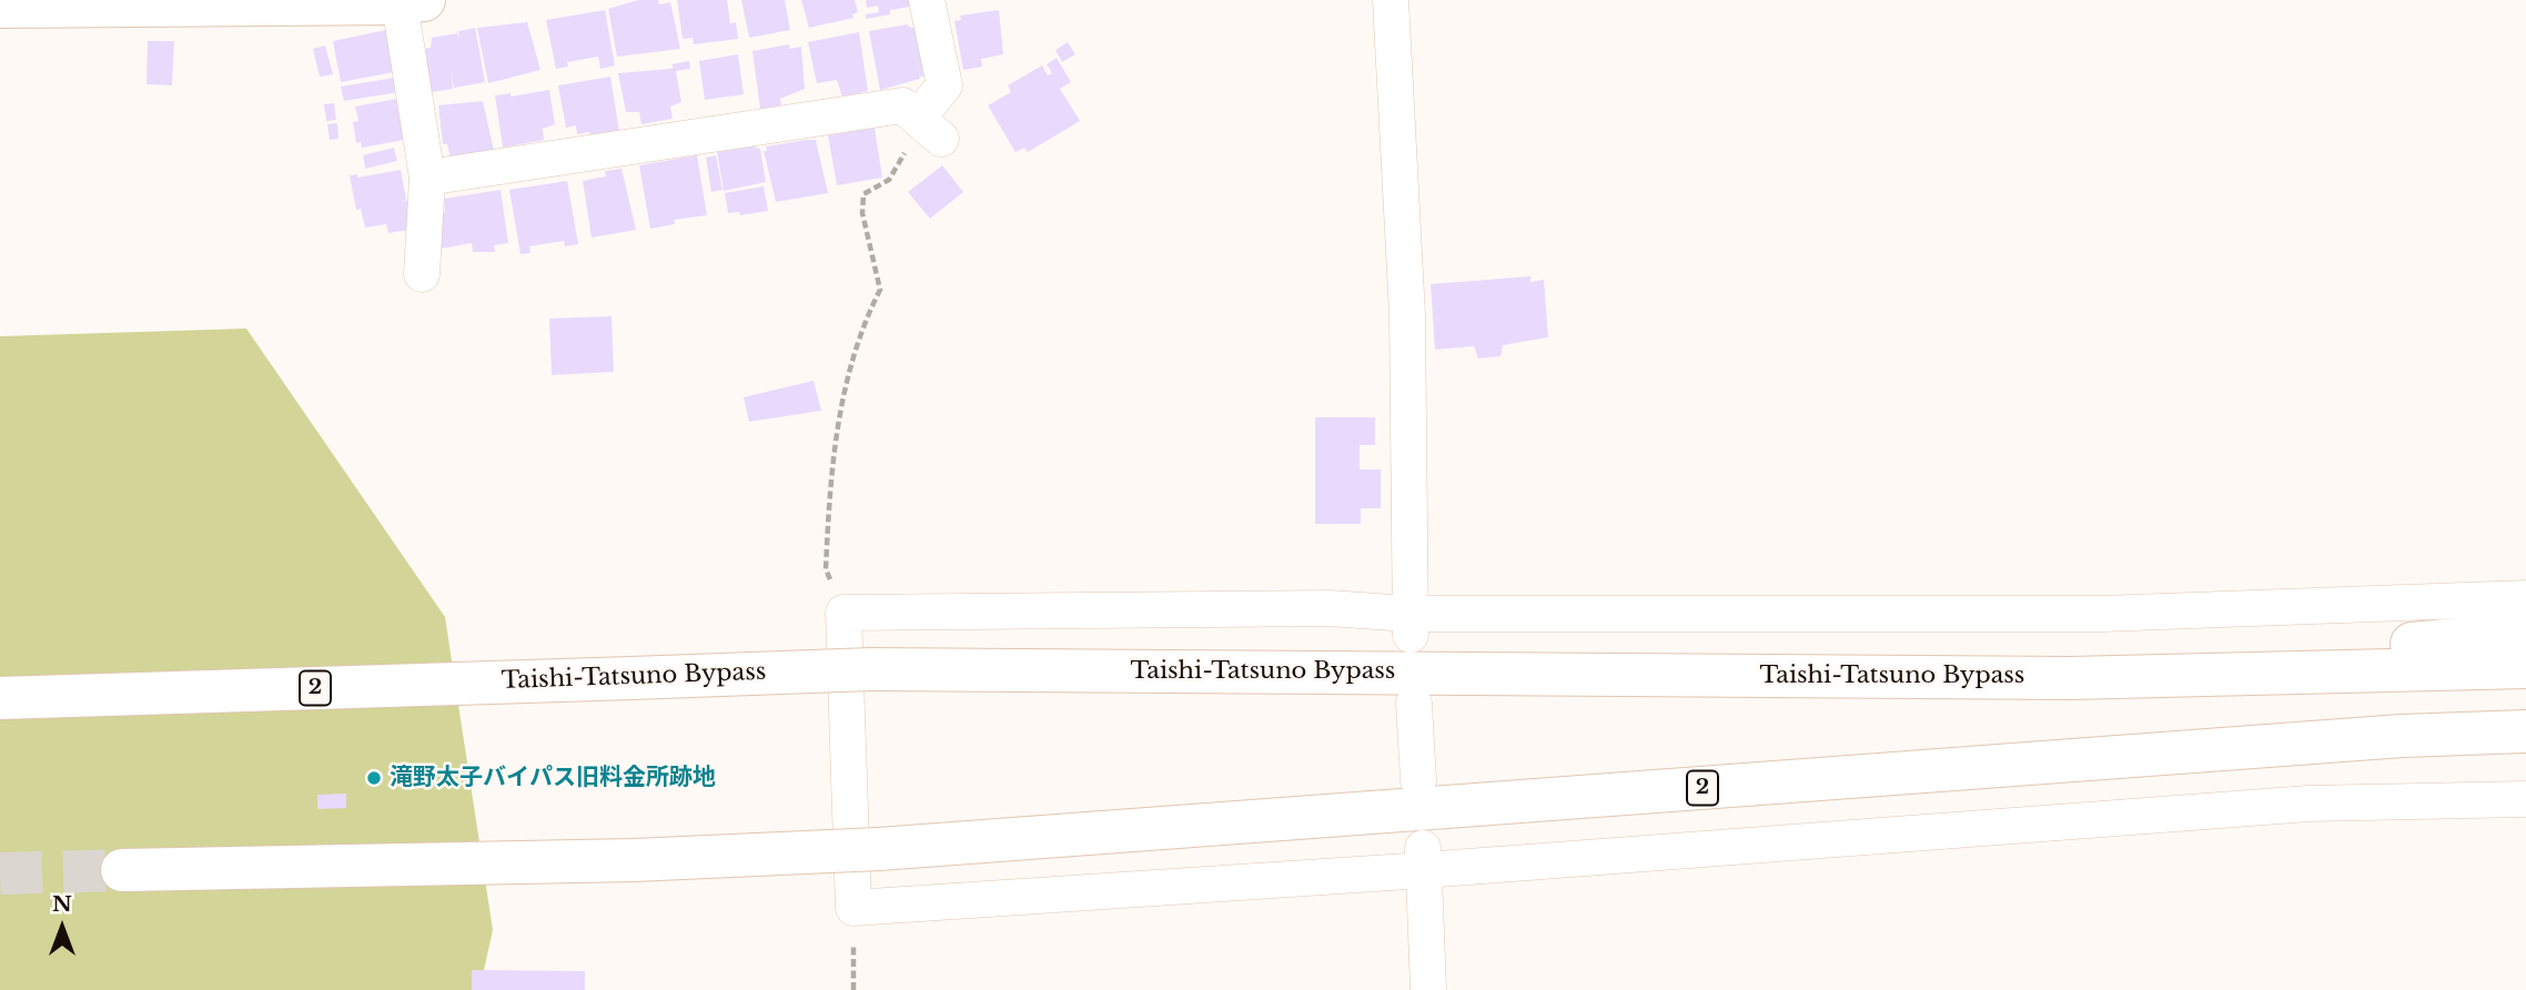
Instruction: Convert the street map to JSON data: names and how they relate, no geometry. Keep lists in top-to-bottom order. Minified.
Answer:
{"streets":{"main road":["Taishi-Tatsuno Bypass","2"]},"places":["滝野太子バイパス旧料金所跡地"],"north":"top"}
